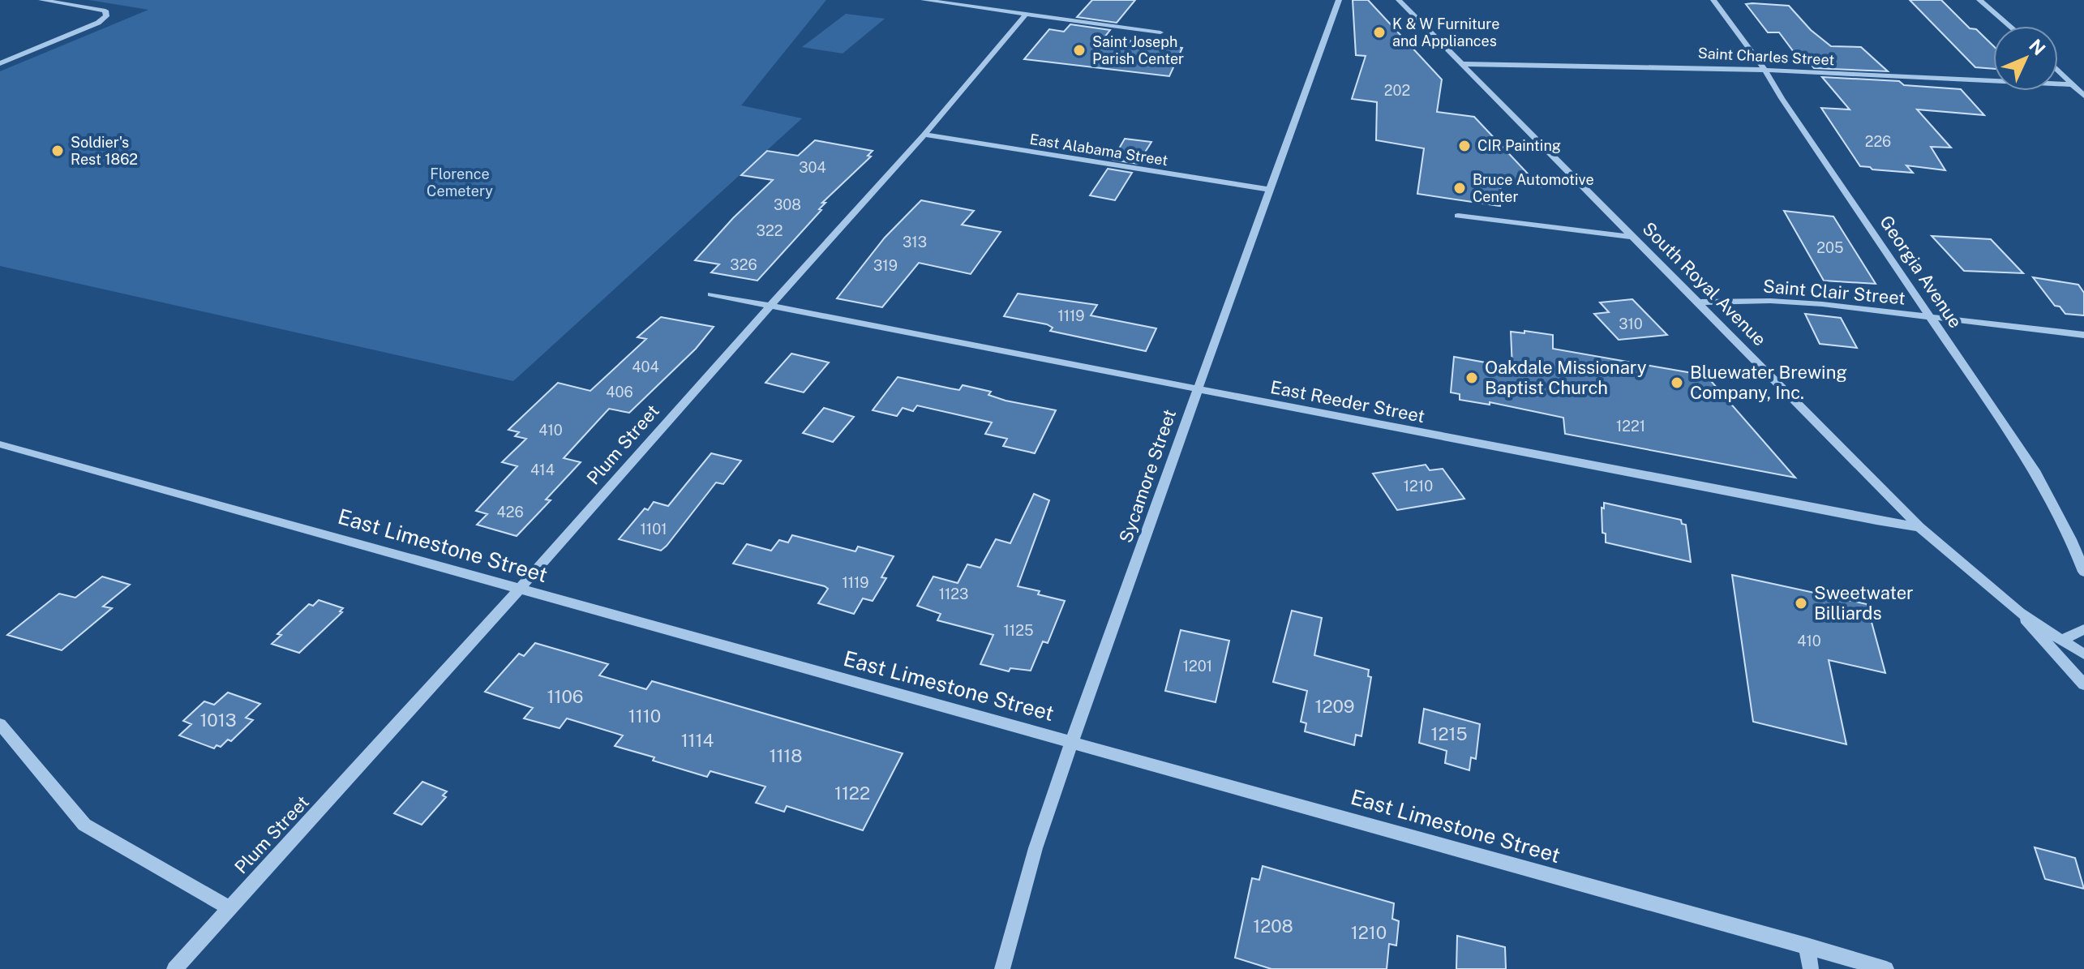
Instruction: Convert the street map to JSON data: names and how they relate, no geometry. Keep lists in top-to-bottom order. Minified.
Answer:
{"streets":{"street":["Saint Charles Street","East Alabama Street","Georgia Avenue","South Royal Avenue","Saint Clair Street","East Reeder Street","Plum Street","Sycamore Street","East Limestone Street"]},"crossings":[["Saint Charles Street","Georgia Avenue"],["Saint Charles Street","South Royal Avenue"],["East Alabama Street","Plum Street"],["East Alabama Street","Sycamore Street"],["Georgia Avenue","Saint Clair Street"],["South Royal Avenue","Saint Clair Street"],["South Royal Avenue","East Reeder Street"],["East Reeder Street","Plum Street"],["East Reeder Street","Sycamore Street"],["Plum Street","East Limestone Street"],["Sycamore Street","East Limestone Street"]],"parks":["Florence Cemetery"],"places":["K & W Furniture and Appliances","Saint Joseph Parish Center","CIR Painting","Soldier's Rest 1862","Bruce Automotive Center","Oakdale Missionary Baptist Church","Bluewater Brewing Company, Inc.","Sweetwater Billiards"],"house_numbers":["202","226","304","308","322","313","205","326","319","1119","310","404","406","1221","410","414","1210","426","1101","1119","1123","1125","410","1201","1106","1209","1110","1013","1215","1114","1118","1122","1208","1210"],"north":"top right"}
